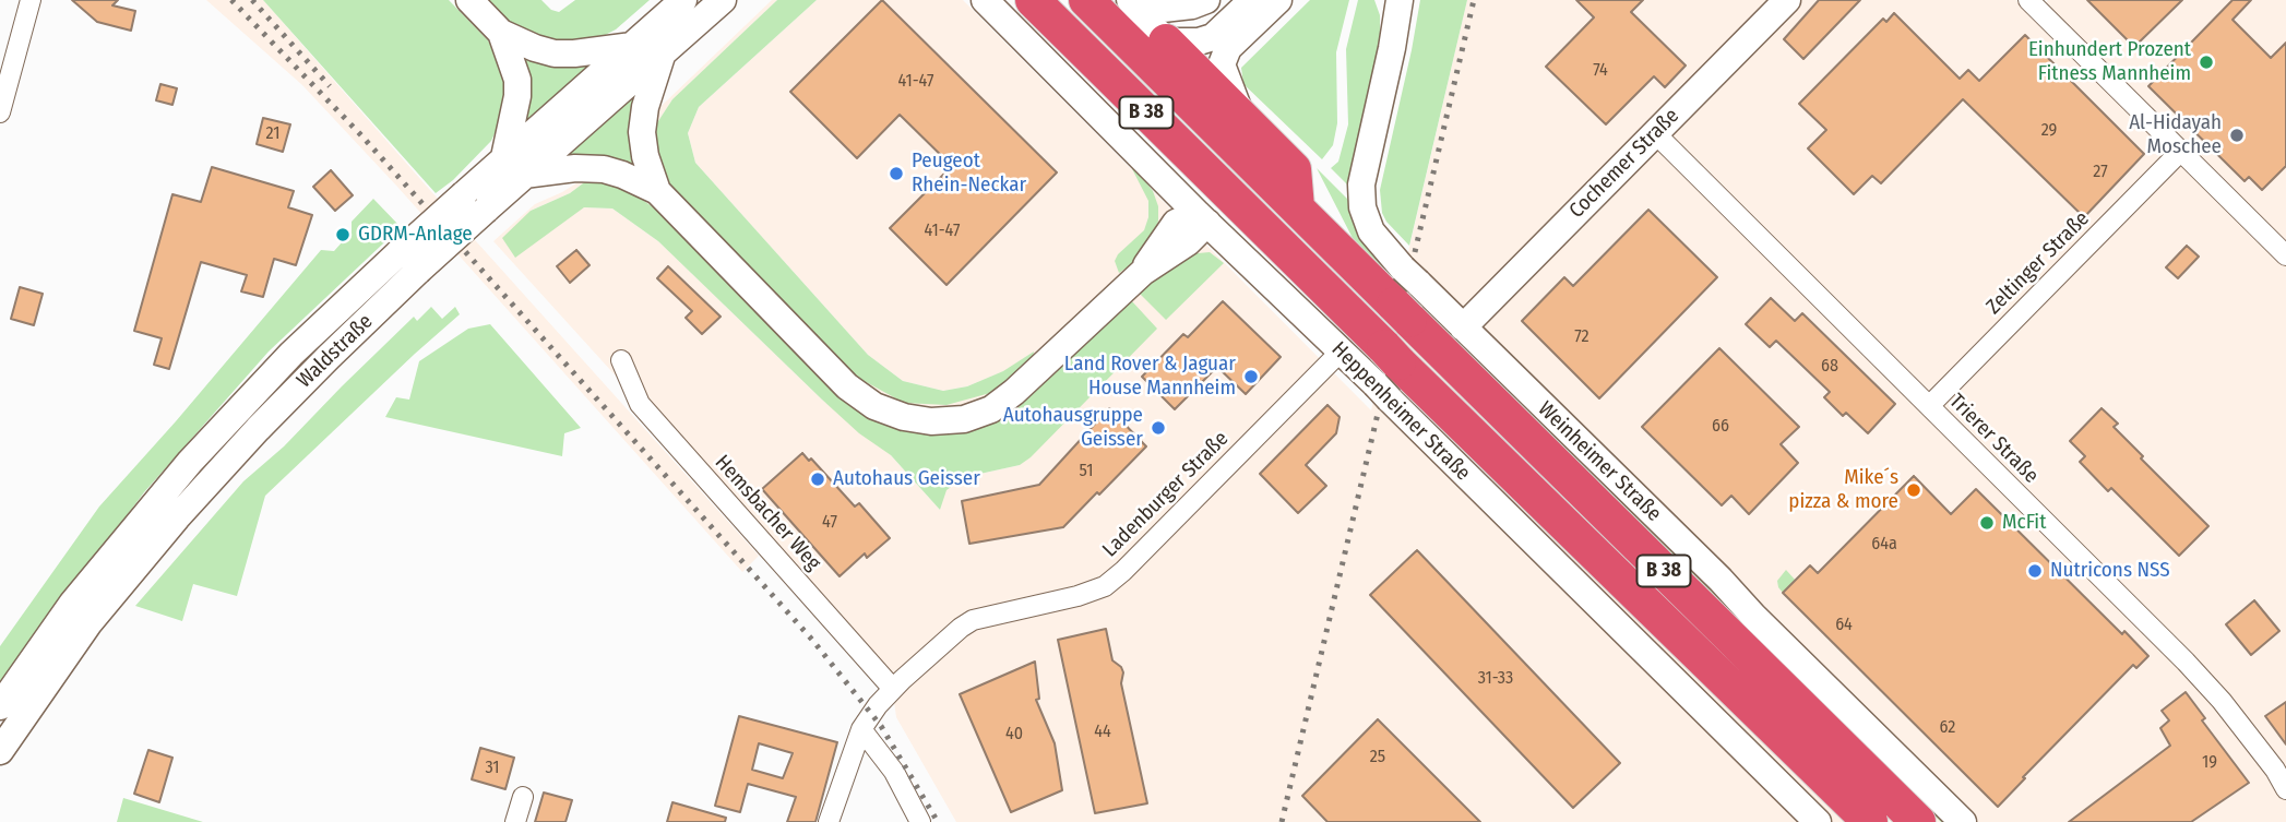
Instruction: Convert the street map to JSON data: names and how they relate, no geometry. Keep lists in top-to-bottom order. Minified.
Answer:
{"streets":{"highway":["B 38"],"main road":["Cochemer Straße","Waldstraße","Heppenheimer Straße","Weinheimer Straße"],"street":["Zeltinger Straße","Trierer Straße","Ladenburger Straße","Hemsbacher Weg"]},"crossings":[["B 38","Heppenheimer Straße"],["B 38","Weinheimer Straße"],["Cochemer Straße","Trierer Straße"],["Cochemer Straße","Weinheimer Straße"],["Zeltinger Straße","Trierer Straße"],["Heppenheimer Straße","Ladenburger Straße"],["Ladenburger Straße","Hemsbacher Weg"]],"places":["Einhundert Prozent Fitness Mannheim","Al-Hidayah Moschee","Peugeot Rhein-Neckar","GDRM-Anlage","Land Rover & Jaguar House Mannheim","Autohausgruppe Geisser","Autohaus Geisser","Mike´s pizza & more","McFit","Nutricons NSS"],"house_numbers":["74","41-47","29","21","27","41-47","72","68","66","51","47","64a","64","31-33","62","44","40","25","19","31"]}
